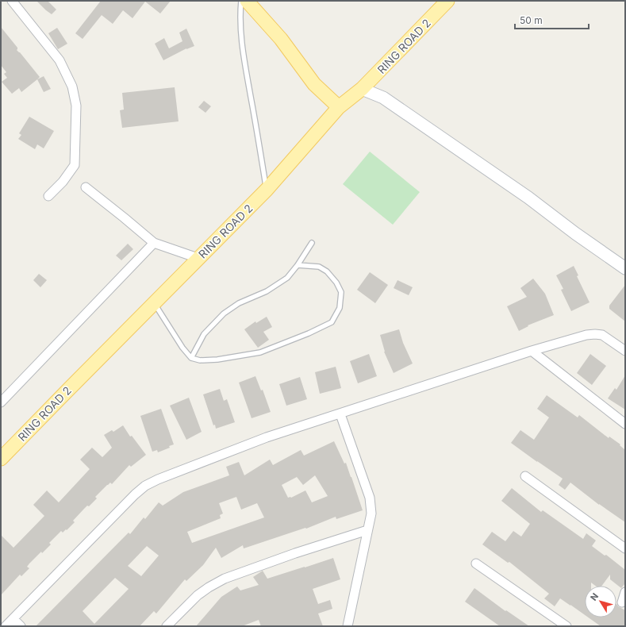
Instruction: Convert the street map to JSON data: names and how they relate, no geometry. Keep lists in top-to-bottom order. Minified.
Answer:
{"streets":{"main road":["RING ROAD 2"]},"scale_bar":"50 m","north":"top left"}
